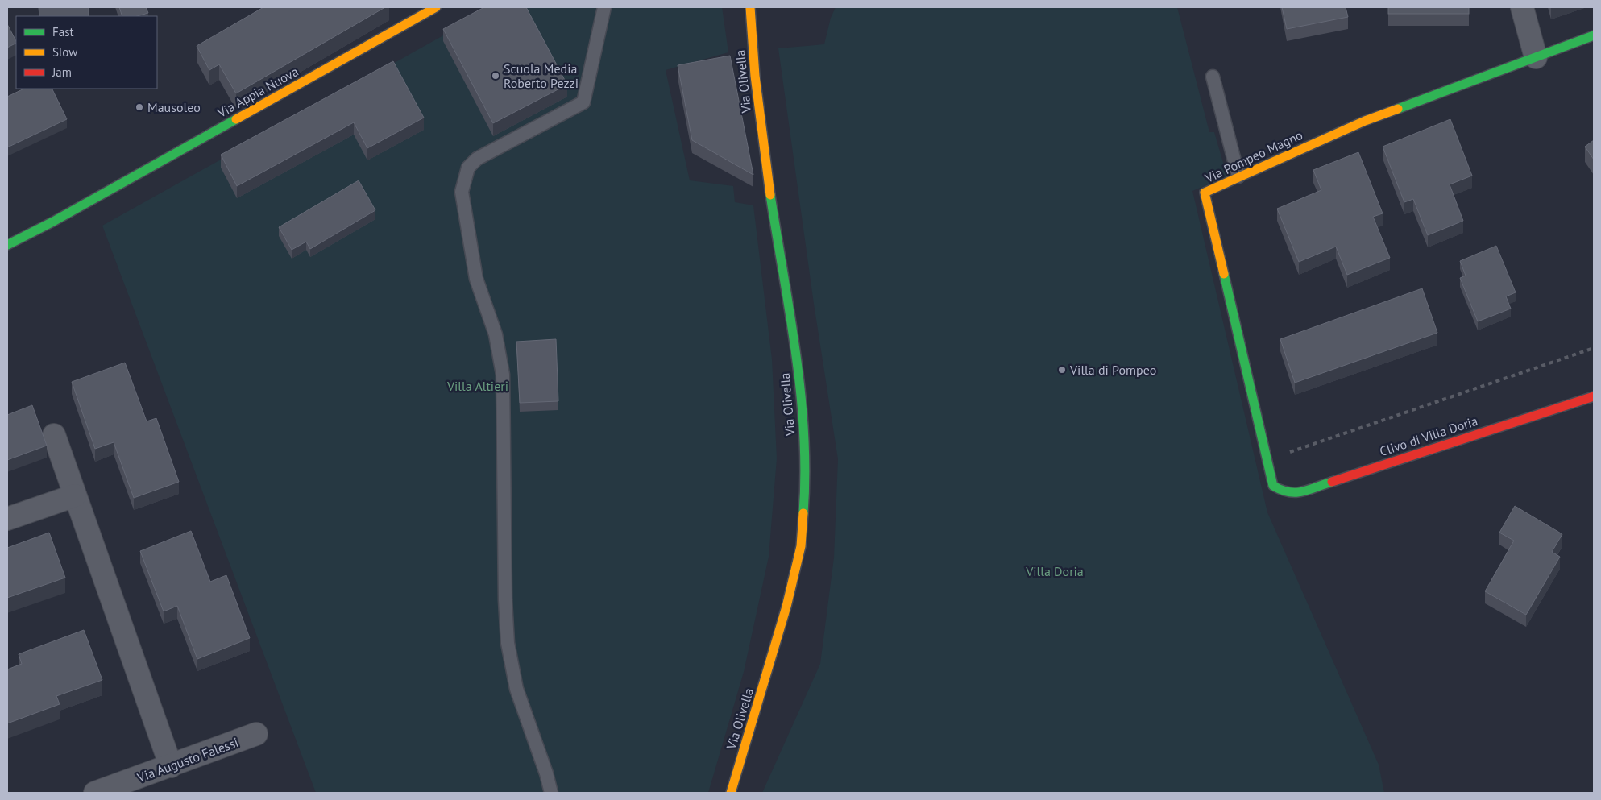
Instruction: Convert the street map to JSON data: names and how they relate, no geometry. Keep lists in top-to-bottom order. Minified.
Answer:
{"streets":{"main road":["Via Olivella","Via Appia Nuova","Via Pompeo Magno","Clivo di Villa Doria"],"street":["Via Augusto Falessi"]},"crossings":[["Via Pompeo Magno","Clivo di Villa Doria"]],"parks":["Villa Altieri","Villa Doria"],"places":["Scuola Media Roberto Pezzi","Mausoleo","Villa di Pompeo"],"legend":["Fast","Slow","Jam"]}
